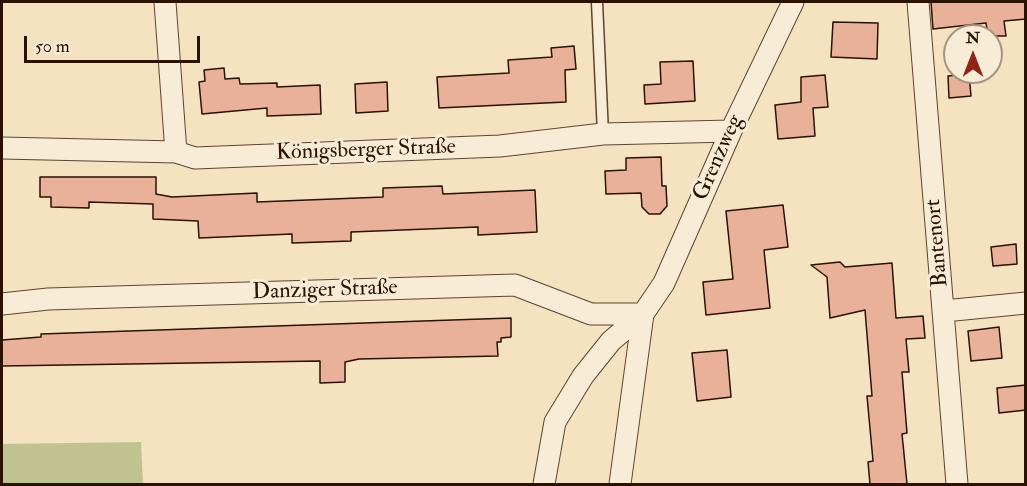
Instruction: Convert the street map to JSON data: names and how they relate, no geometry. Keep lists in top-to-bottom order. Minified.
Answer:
{"streets":{"street":["Königsberger Straße","Grenzweg","Bantenort","Danziger Straße"]},"crossings":[["Königsberger Straße","Grenzweg"],["Grenzweg","Danziger Straße"]],"scale_bar":"50 m","north":"top"}
